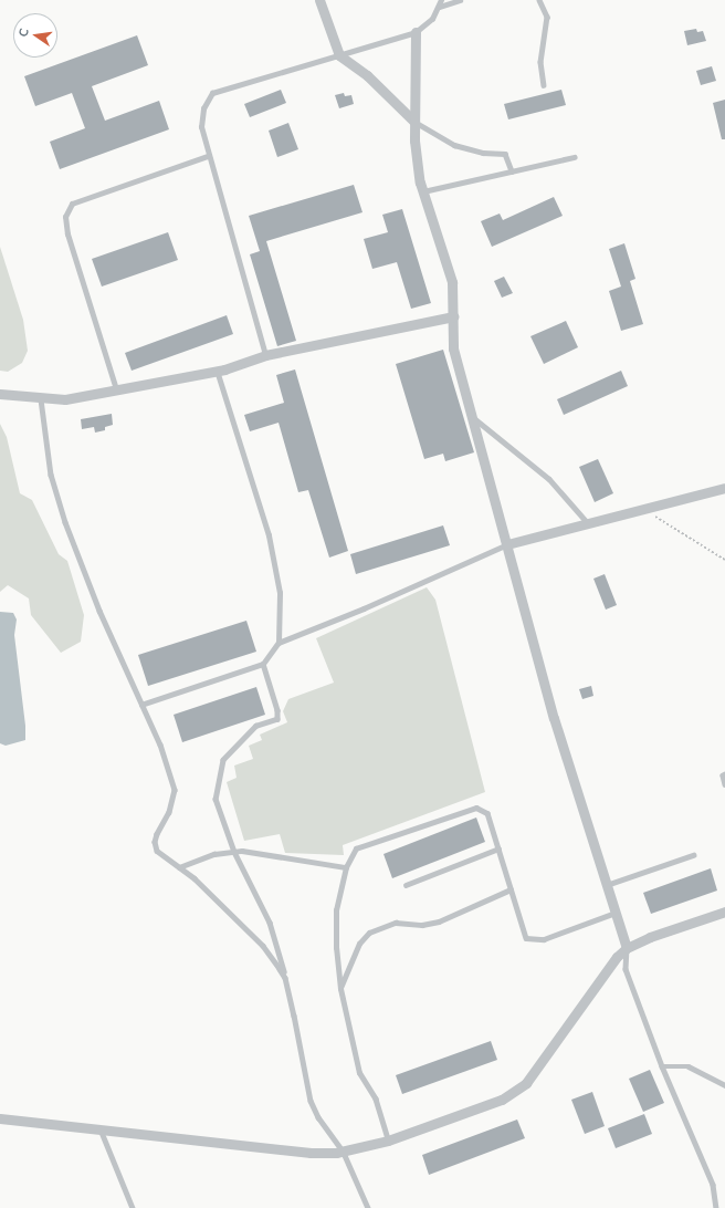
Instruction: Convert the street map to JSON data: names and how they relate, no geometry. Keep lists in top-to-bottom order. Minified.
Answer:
{"north":"left"}
